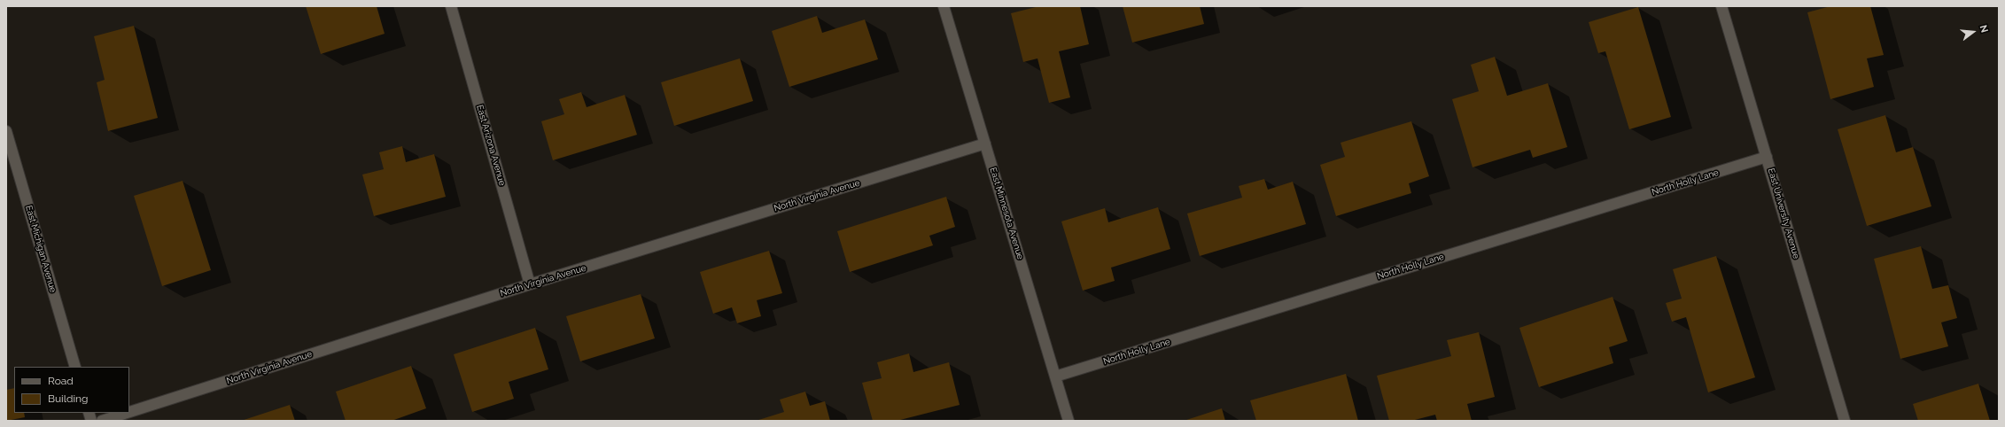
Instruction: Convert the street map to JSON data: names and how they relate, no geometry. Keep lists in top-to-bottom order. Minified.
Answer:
{"streets":{"street":["East Arizona Avenue","North Holly Lane","North Virginia Avenue","East Minnesota Avenue","East University Avenue","East Michigan Avenue"]},"crossings":[["East Arizona Avenue","North Virginia Avenue"],["North Holly Lane","East Minnesota Avenue"],["North Holly Lane","East University Avenue"],["North Virginia Avenue","East Minnesota Avenue"]],"legend":["Road","Building"],"north":"right"}
